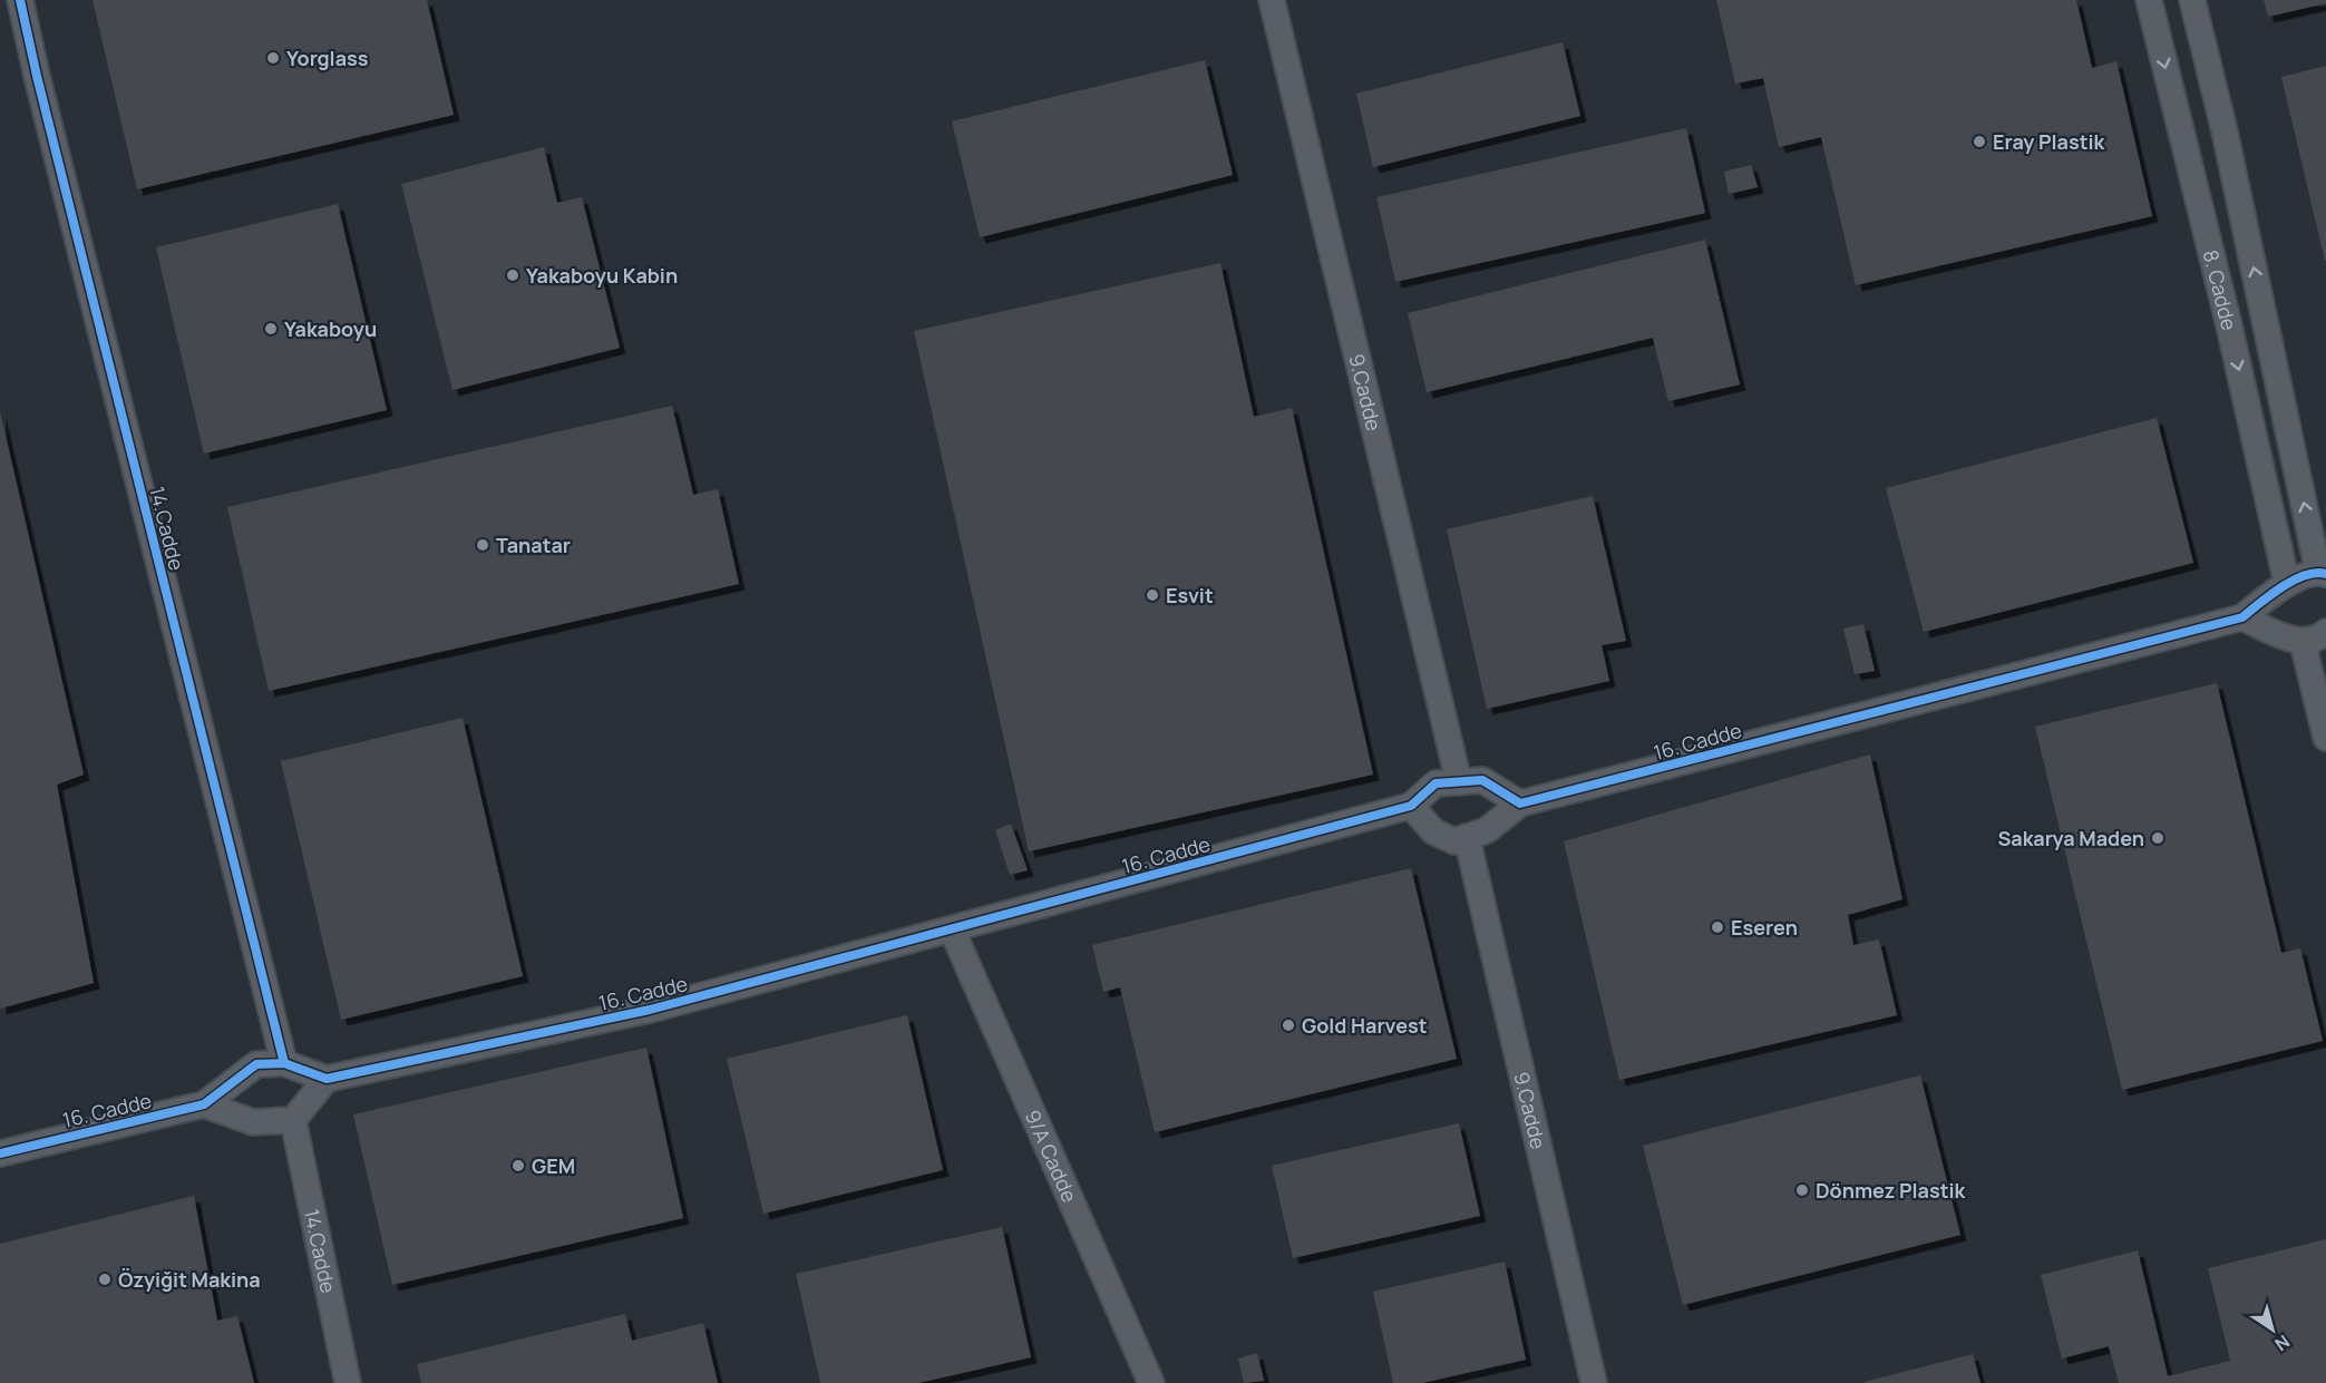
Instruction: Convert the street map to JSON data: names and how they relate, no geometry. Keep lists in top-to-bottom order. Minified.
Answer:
{"streets":{"street":["8. Cadde","9.Cadde","14.Cadde","16. Cadde","9/A Cadde"]},"crossings":[["8. Cadde","16. Cadde"],["9.Cadde","16. Cadde"],["14.Cadde","16. Cadde"],["16. Cadde","9/A Cadde"]],"places":["Yorglass","Eray Plastik","Yakaboyu Kabin","Yakaboyu","Tanatar","Esvit","Sakarya Maden","Eseren","Gold Harvest","GEM","Dönmez Plastik","Özyiğit Makina"],"north":"bottom right"}
